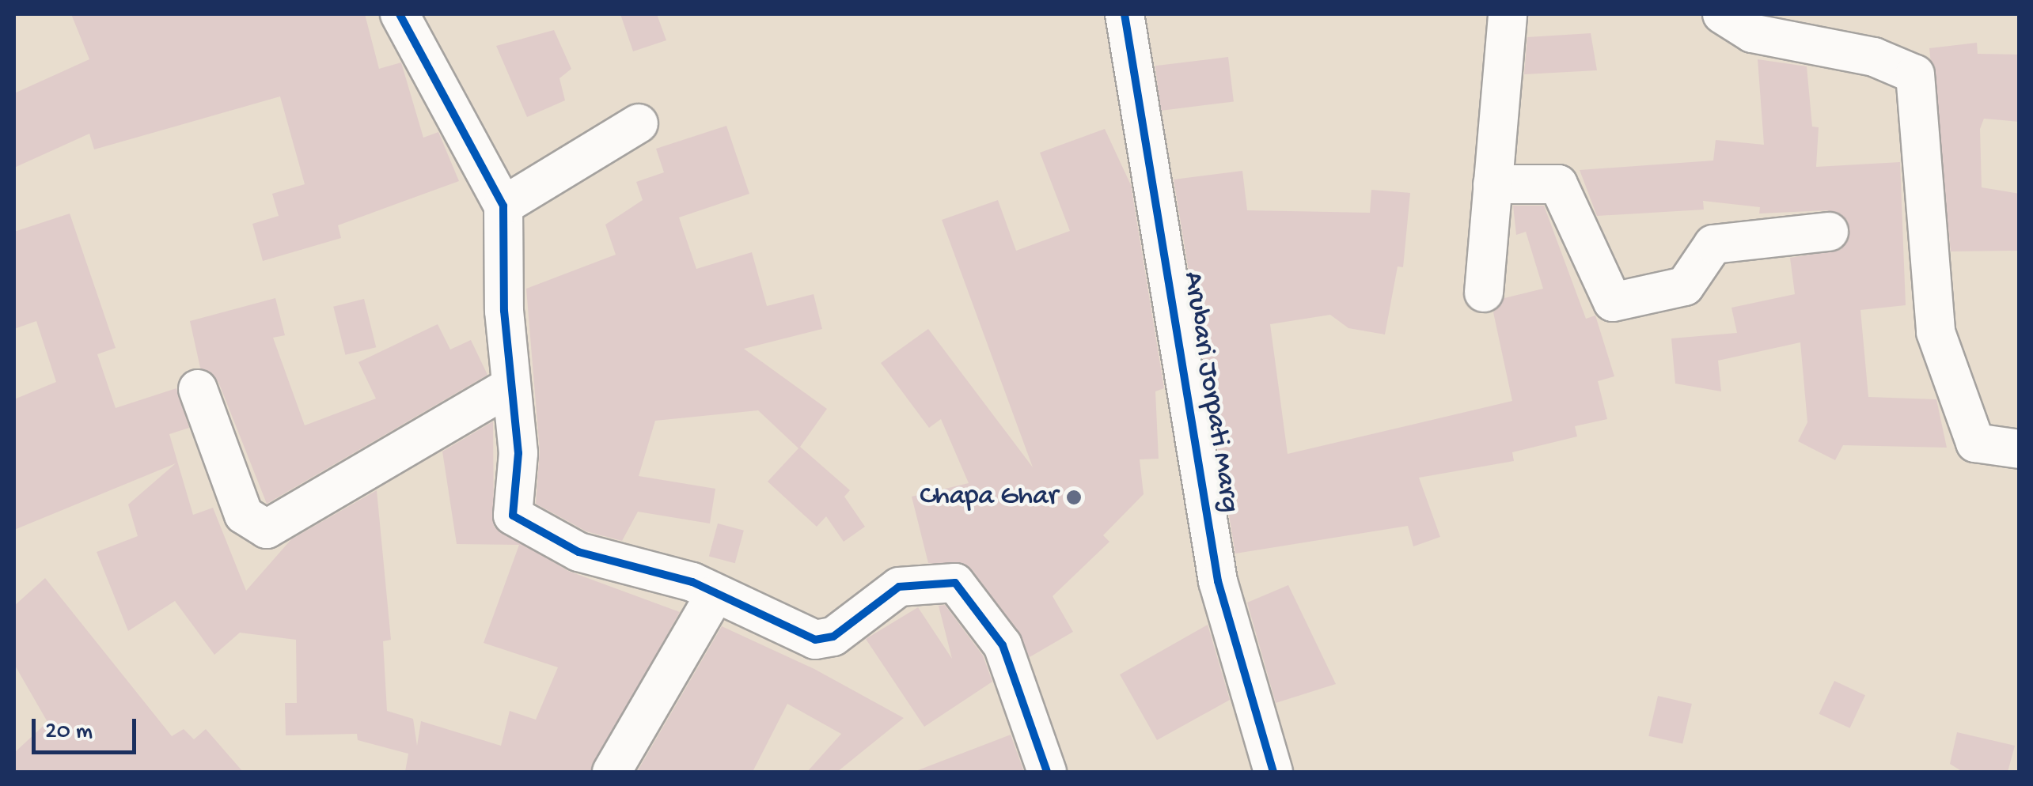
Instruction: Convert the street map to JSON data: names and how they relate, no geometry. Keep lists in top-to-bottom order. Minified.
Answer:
{"streets":{"street":["Arubari Jorpati Marg"]},"places":["Chapa Ghar"],"scale_bar":"20 m"}
